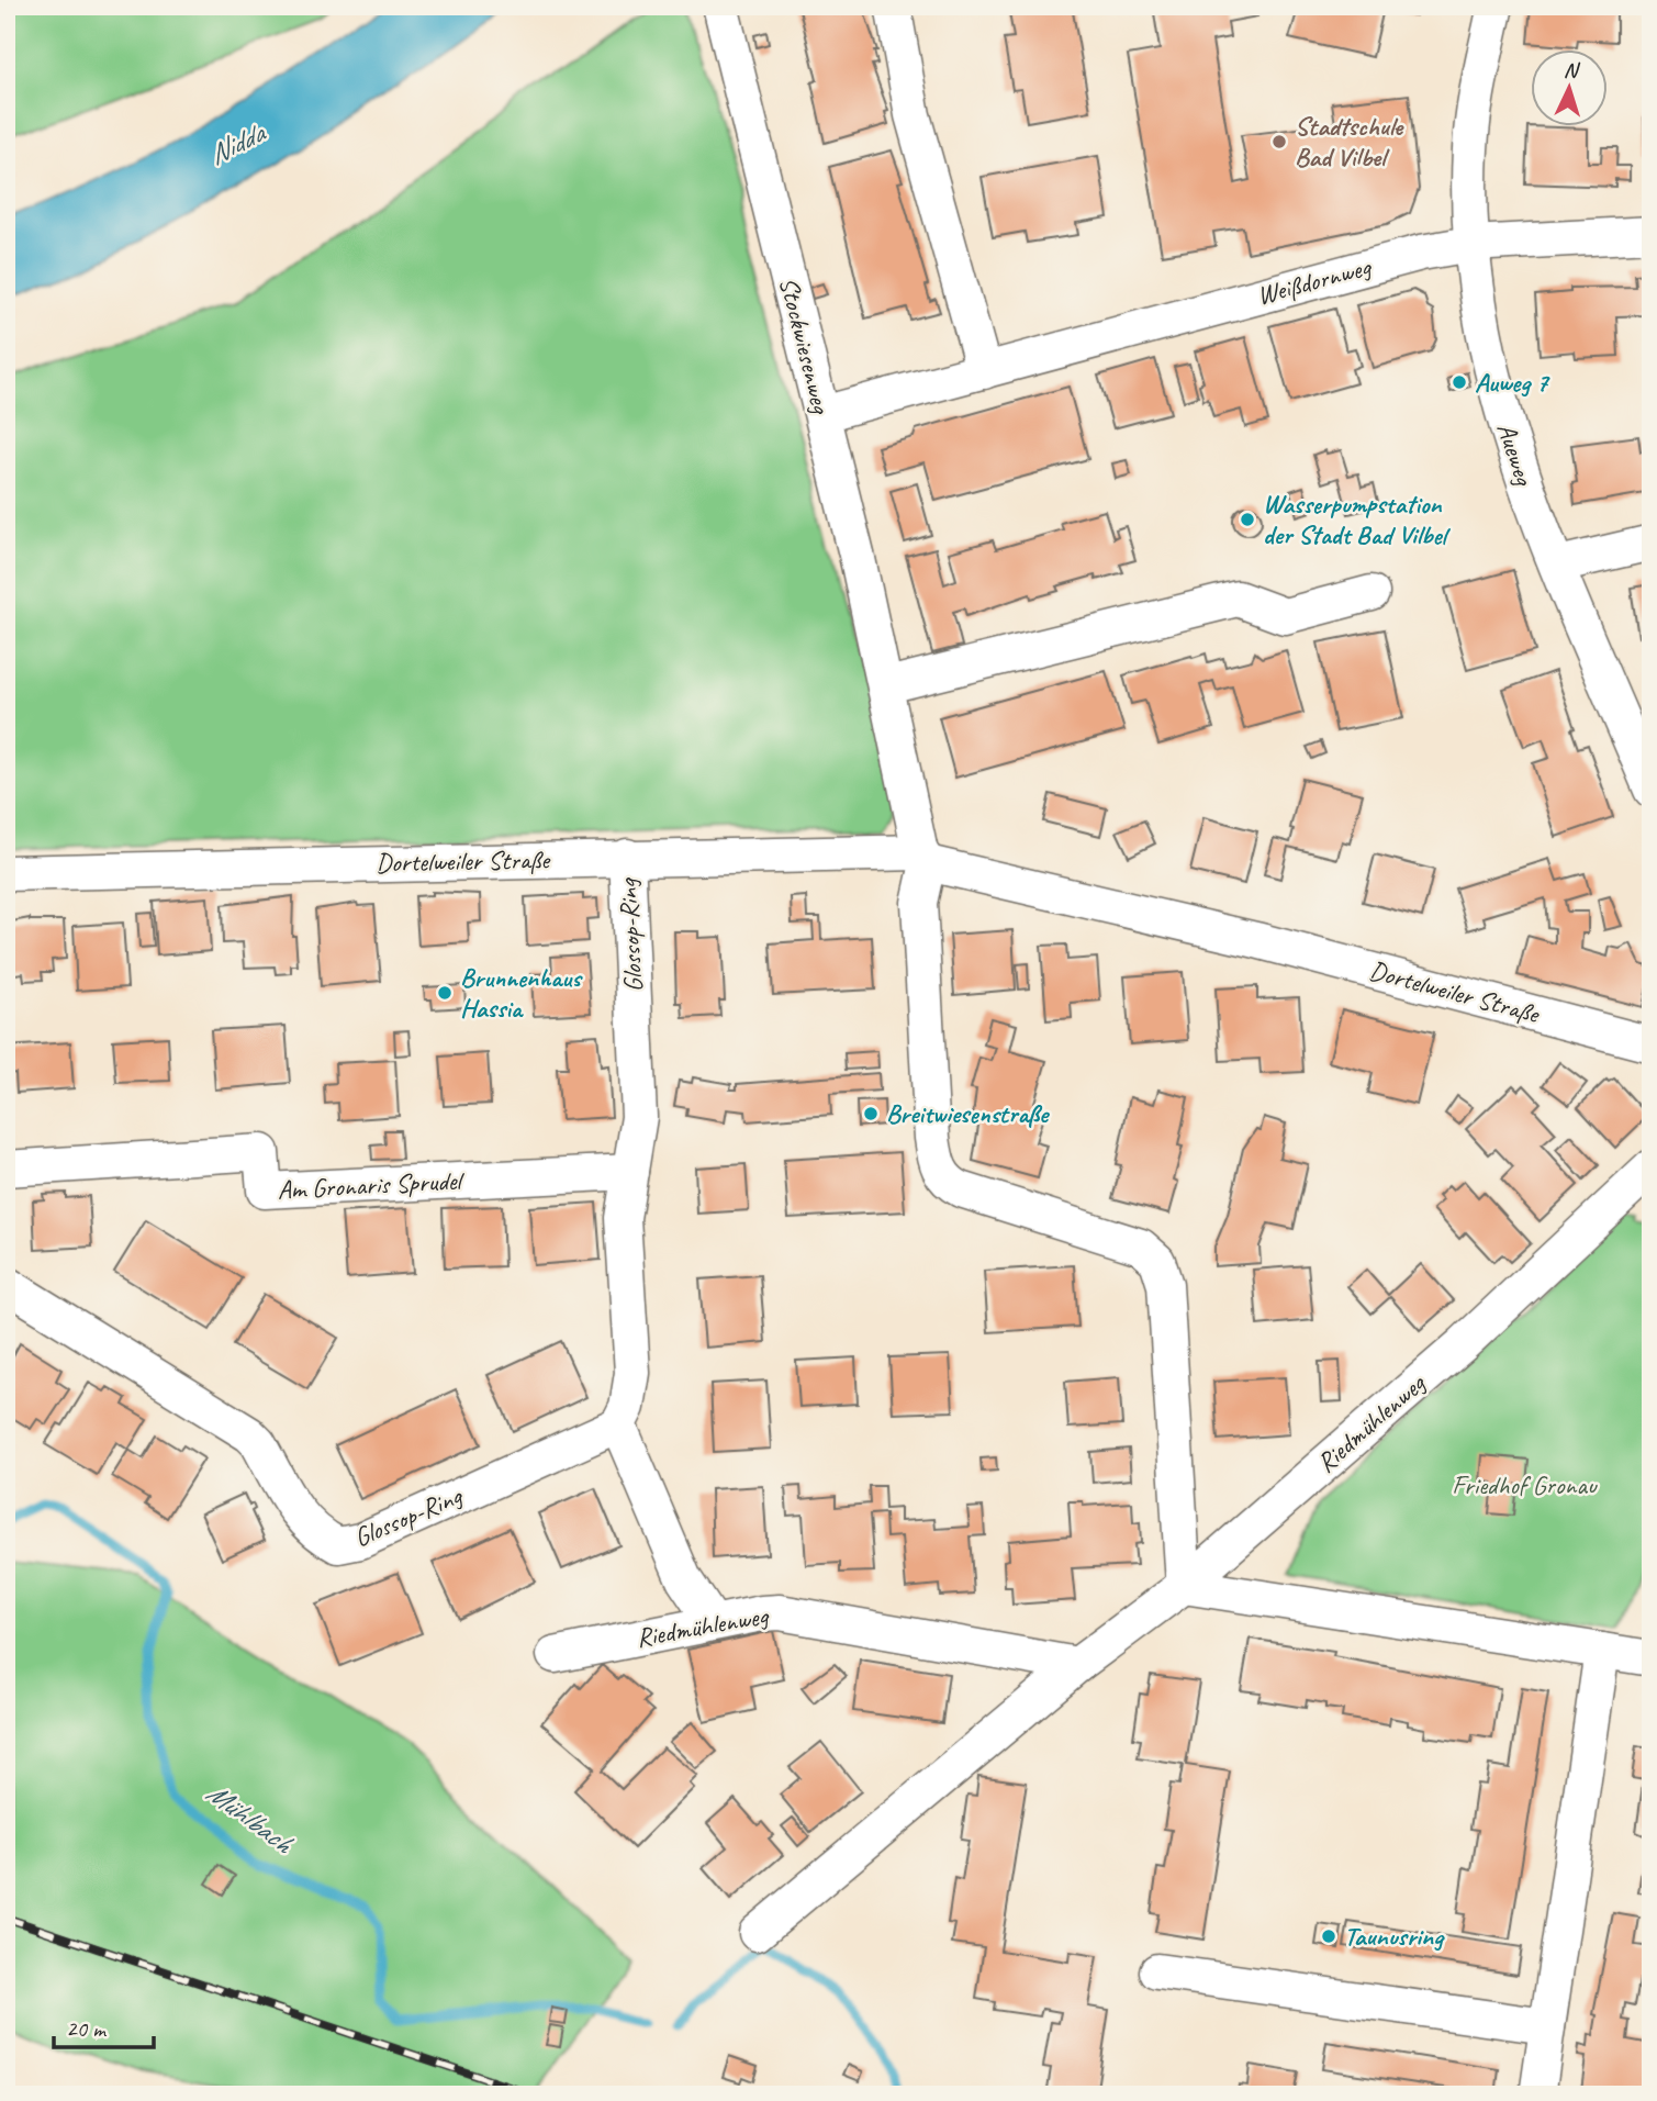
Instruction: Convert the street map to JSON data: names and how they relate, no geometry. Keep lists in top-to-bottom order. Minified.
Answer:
{"streets":{"street":["Weißdornweg","Stockwiesenweg","Aueweg","Dortelweiler Straße","Glossop-Ring","Am Gronaris Sprudel","Riedmühlenweg"]},"crossings":[["Weißdornweg","Stockwiesenweg"],["Weißdornweg","Aueweg"],["Stockwiesenweg","Dortelweiler Straße"],["Dortelweiler Straße","Glossop-Ring"],["Glossop-Ring","Am Gronaris Sprudel"]],"water":["Nidda","Mühlbach"],"parks":["Friedhof Gronau"],"places":["Stadtschule Bad Vilbel","Auweg 7","Wasserpumpstation der Stadt Bad Vilbel","Brunnenhaus Hassia","Breitwiesenstraße","Taunusring"],"scale_bar":"20 m","north":"top"}
